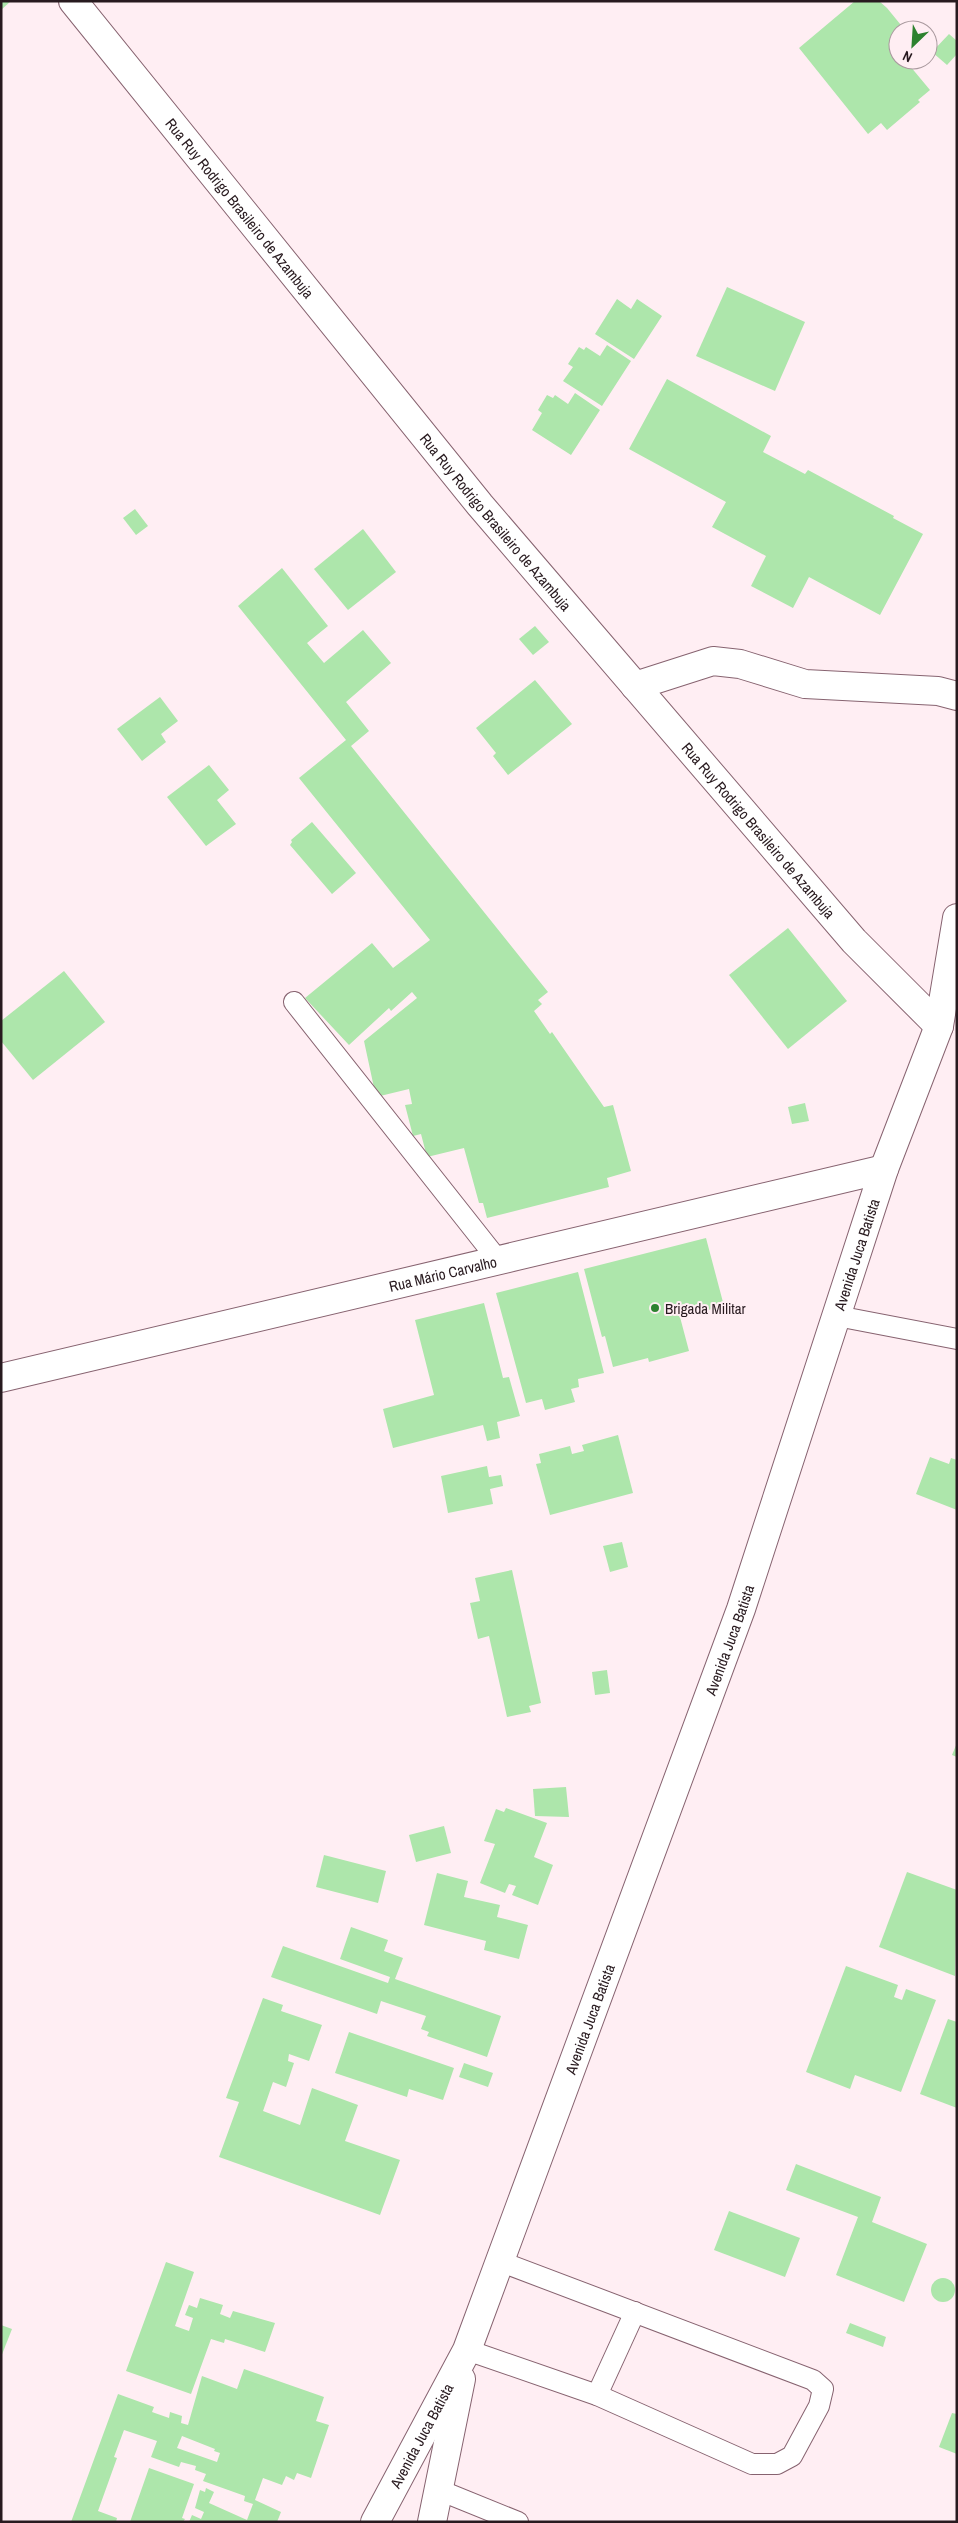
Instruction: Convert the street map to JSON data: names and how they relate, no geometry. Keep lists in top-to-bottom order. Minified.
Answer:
{"streets":{"street":["Rua Ruy Rodrigo Brasileiro de Azambuja","Avenida Juca Batista","Rua Mário Carvalho"]},"crossings":[["Rua Ruy Rodrigo Brasileiro de Azambuja","Avenida Juca Batista"],["Avenida Juca Batista","Rua Mário Carvalho"]],"places":["Brigada Militar"],"north":"bottom left"}
